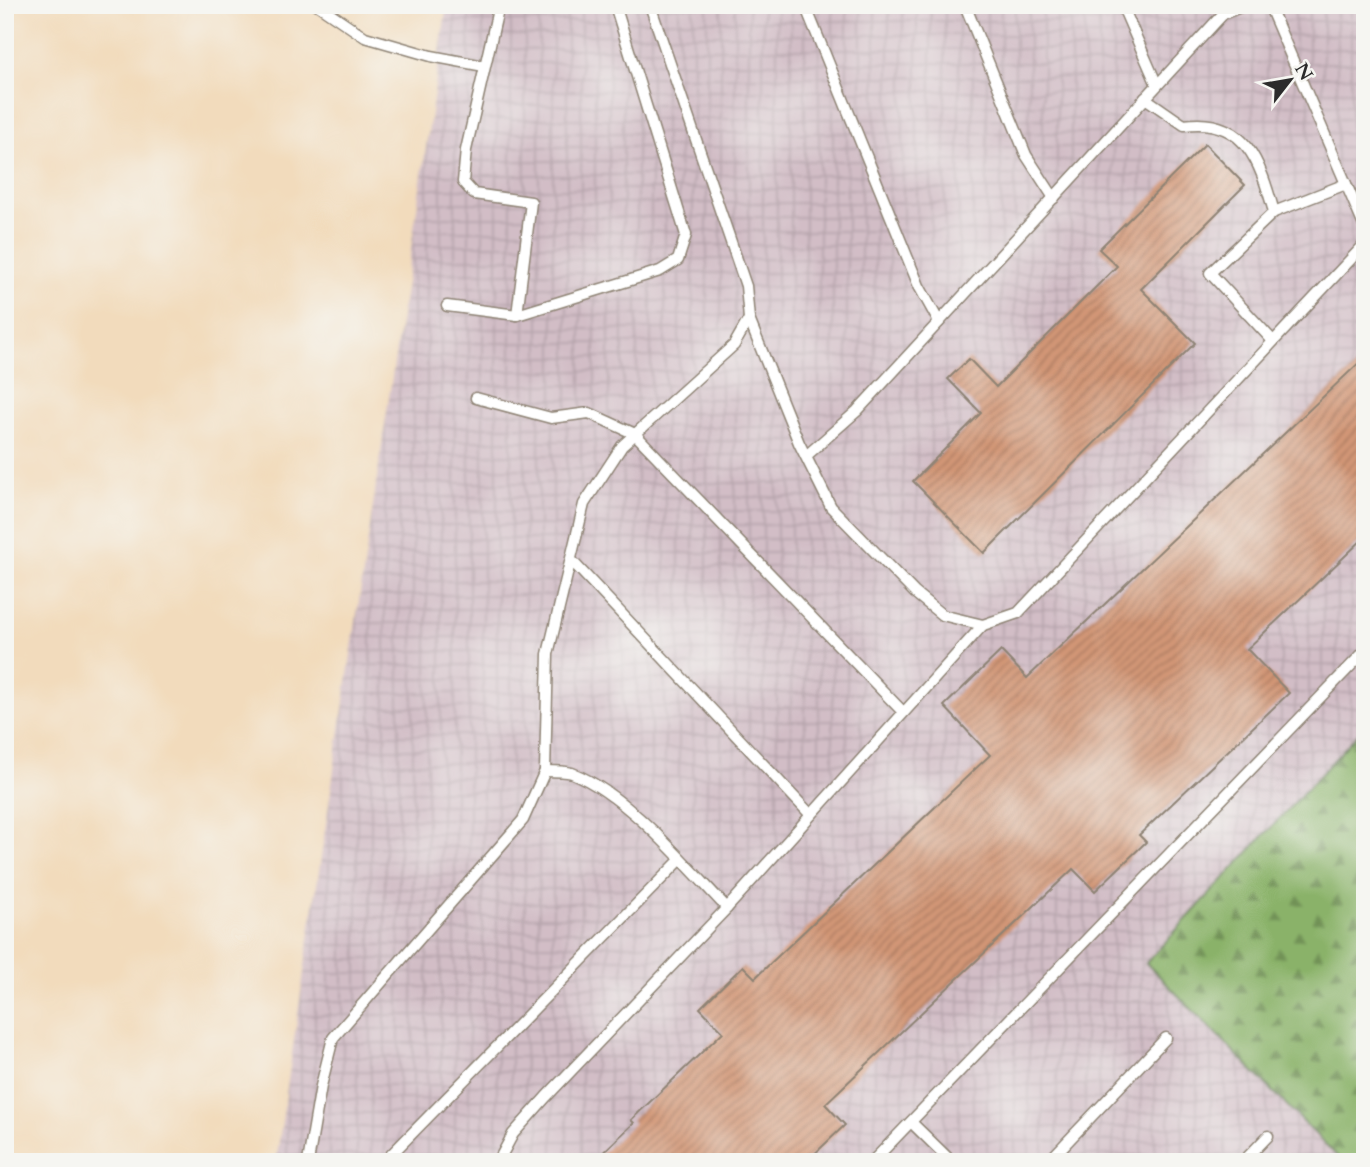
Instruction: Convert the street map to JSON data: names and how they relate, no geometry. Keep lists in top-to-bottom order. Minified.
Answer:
{"north":"top right"}
